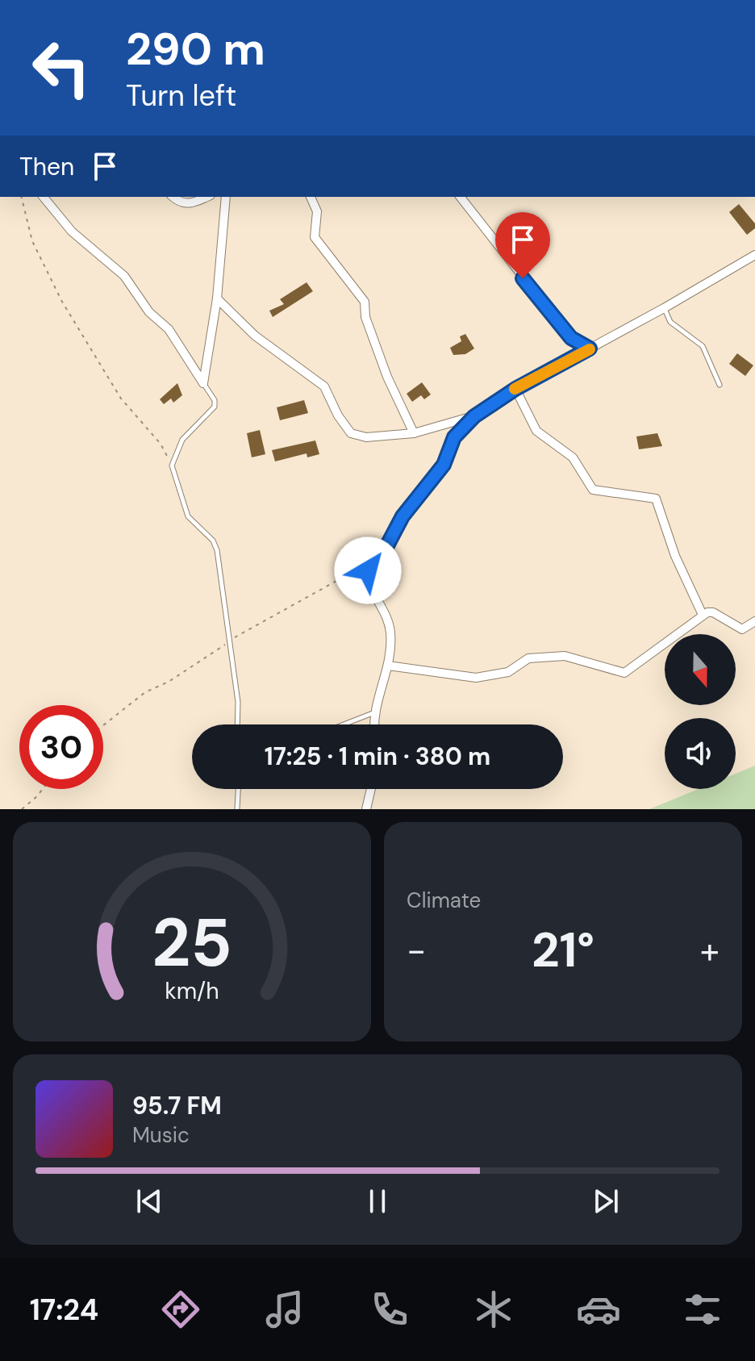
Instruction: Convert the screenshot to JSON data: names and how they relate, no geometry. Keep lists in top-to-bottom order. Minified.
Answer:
{"north":"bottom","page":{"turn":["290 m","Turn left"],"then":"Then","limit":"30","trip":"17:25 · 1 min · 380 m","tile":"Climate","heat":["−","21°","+"],"song":["95.7 FM","Music"],"tabs":"17:24","gauge":["25","km/h"]}}
